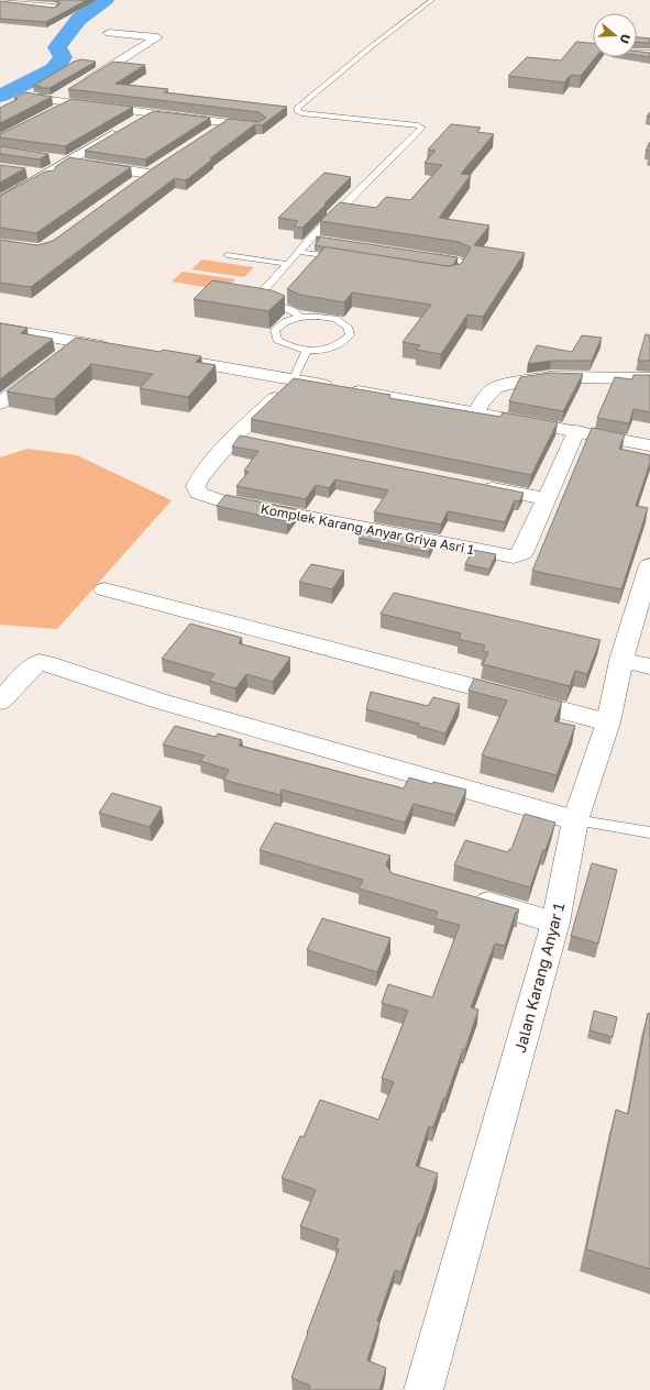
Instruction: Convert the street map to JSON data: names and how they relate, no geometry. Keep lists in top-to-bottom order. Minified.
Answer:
{"streets":{"street":["Komplek Karang Anyar Griya Asri 1","Jalan Karang Anyar 1"]},"north":"right"}
